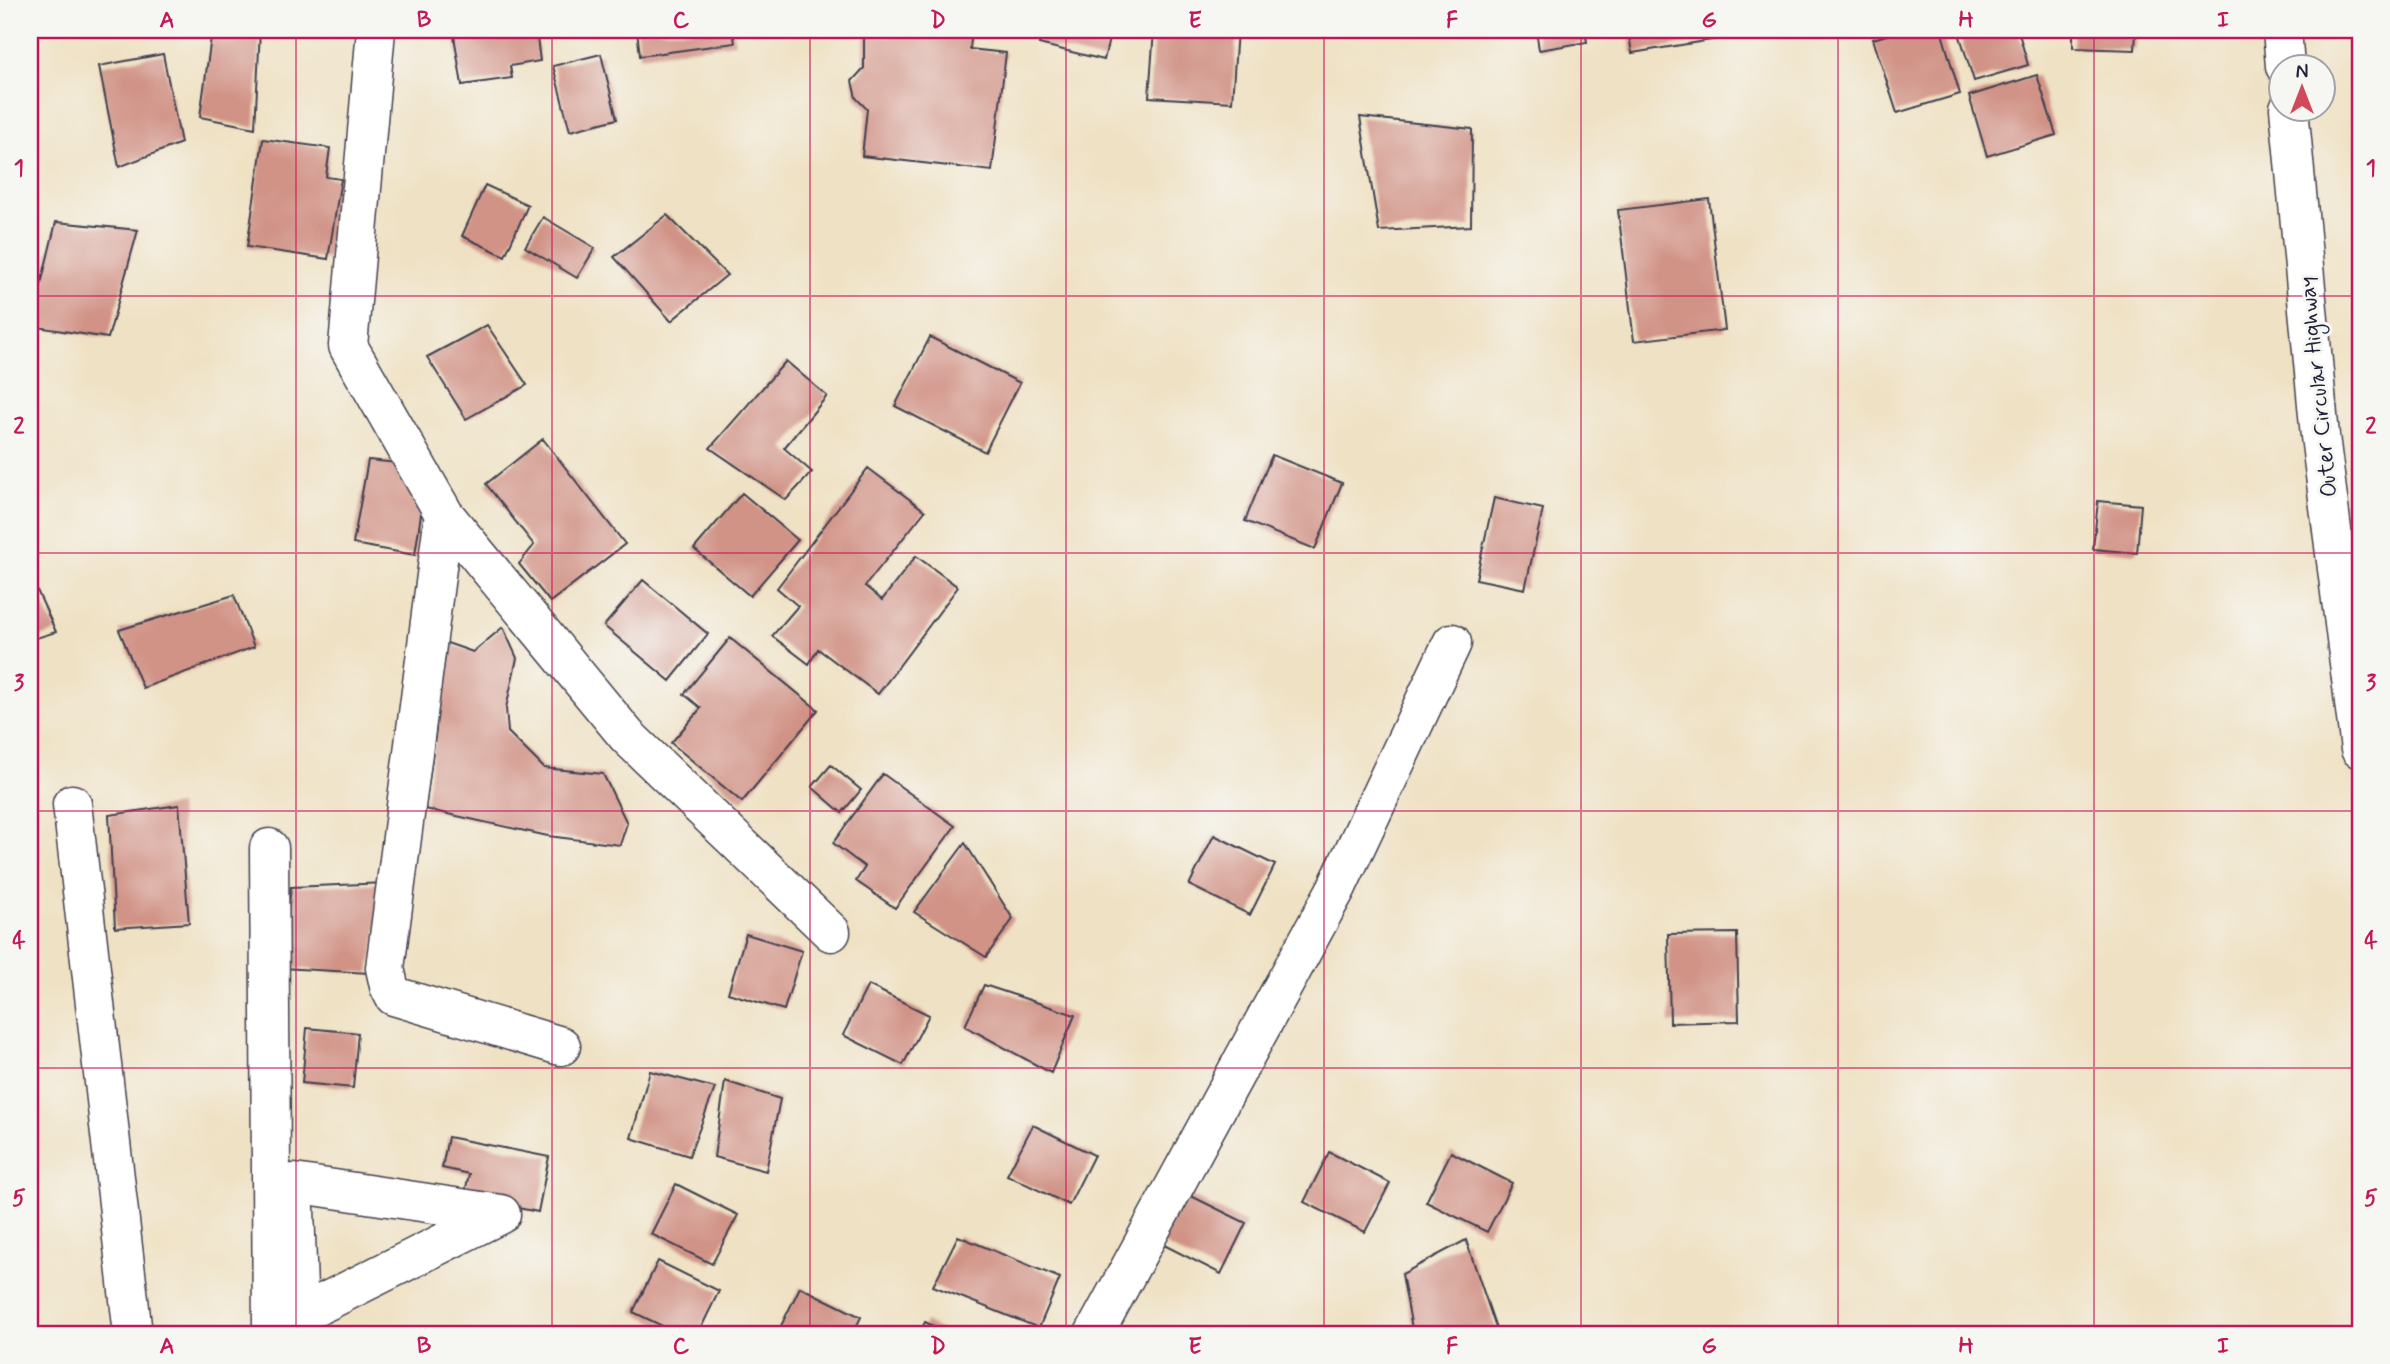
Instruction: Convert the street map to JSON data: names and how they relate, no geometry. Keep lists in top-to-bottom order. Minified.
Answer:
{"streets":{"main road":["Outer Circular Highway"]},"north":"top","grid":{"columns":["A","B","C","D","E","F","G","H","I"],"rows":["1","2","3","4","5"]}}
